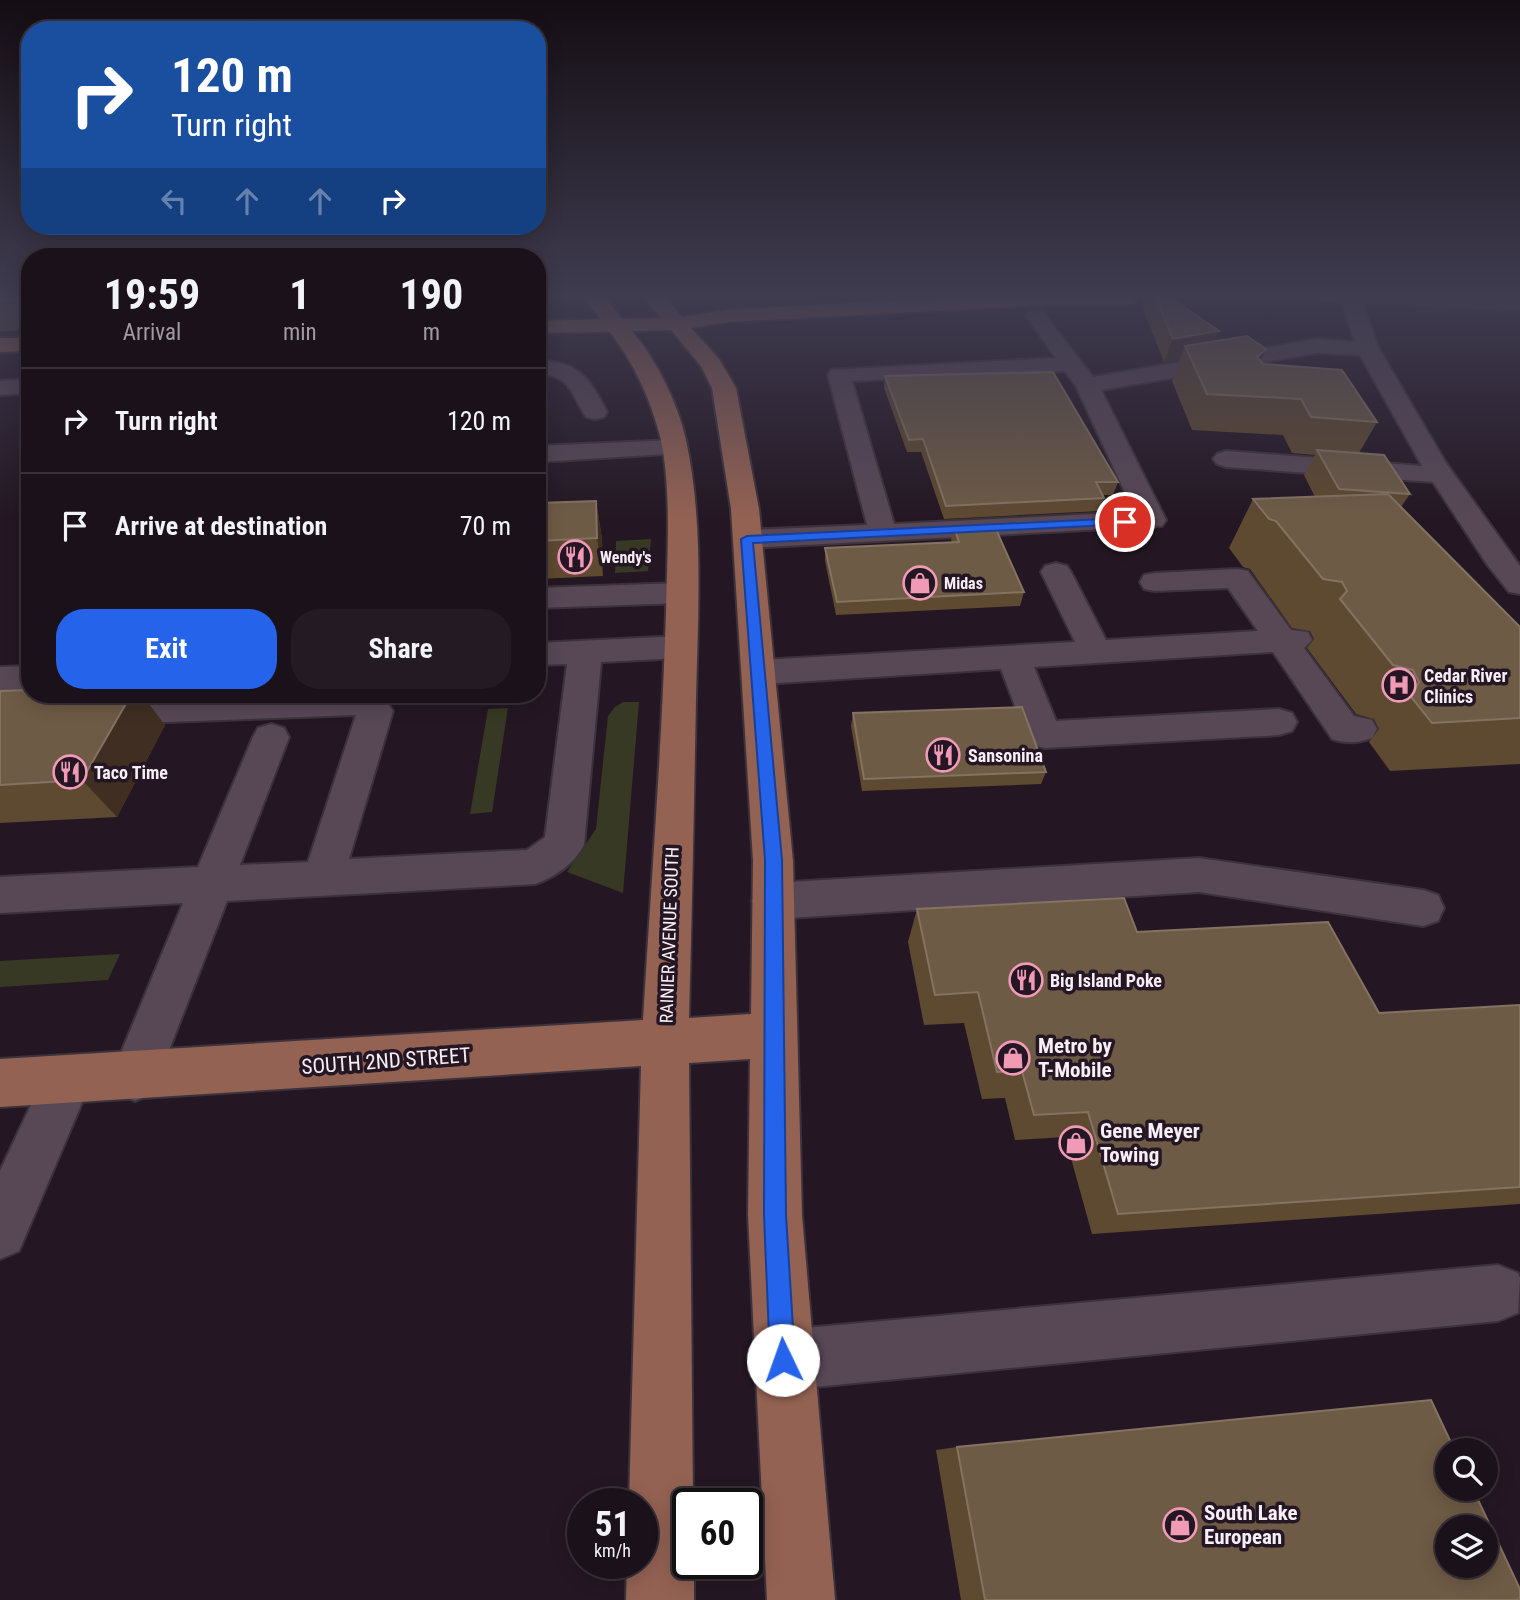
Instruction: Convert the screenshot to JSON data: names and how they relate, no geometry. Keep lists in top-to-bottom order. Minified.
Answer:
{"streets":{"main road":["RAINIER AVENUE SOUTH","SOUTH 2ND STREET"]},"crossings":[["RAINIER AVENUE SOUTH","SOUTH 2ND STREET"]],"places":{"restaurant":["Wendy's","Sansonina","Taco Time","Big Island Poke"],"shop":["Midas","Metro by T-Mobile","Gene Meyer Towing","South Lake European"],"hospital":["Cedar River Clinics"]},"page":{"turn":["120 m","Turn right"],"eta":["19:59","Arrival","1","min","190","m"],"list":[{"name":"Turn right","value":"120 m"},{"name":"Arrive at destination","value":"70 m"}],"buttons":["Exit","Share"],"speed":"51 km/h","limit":"60"}}
